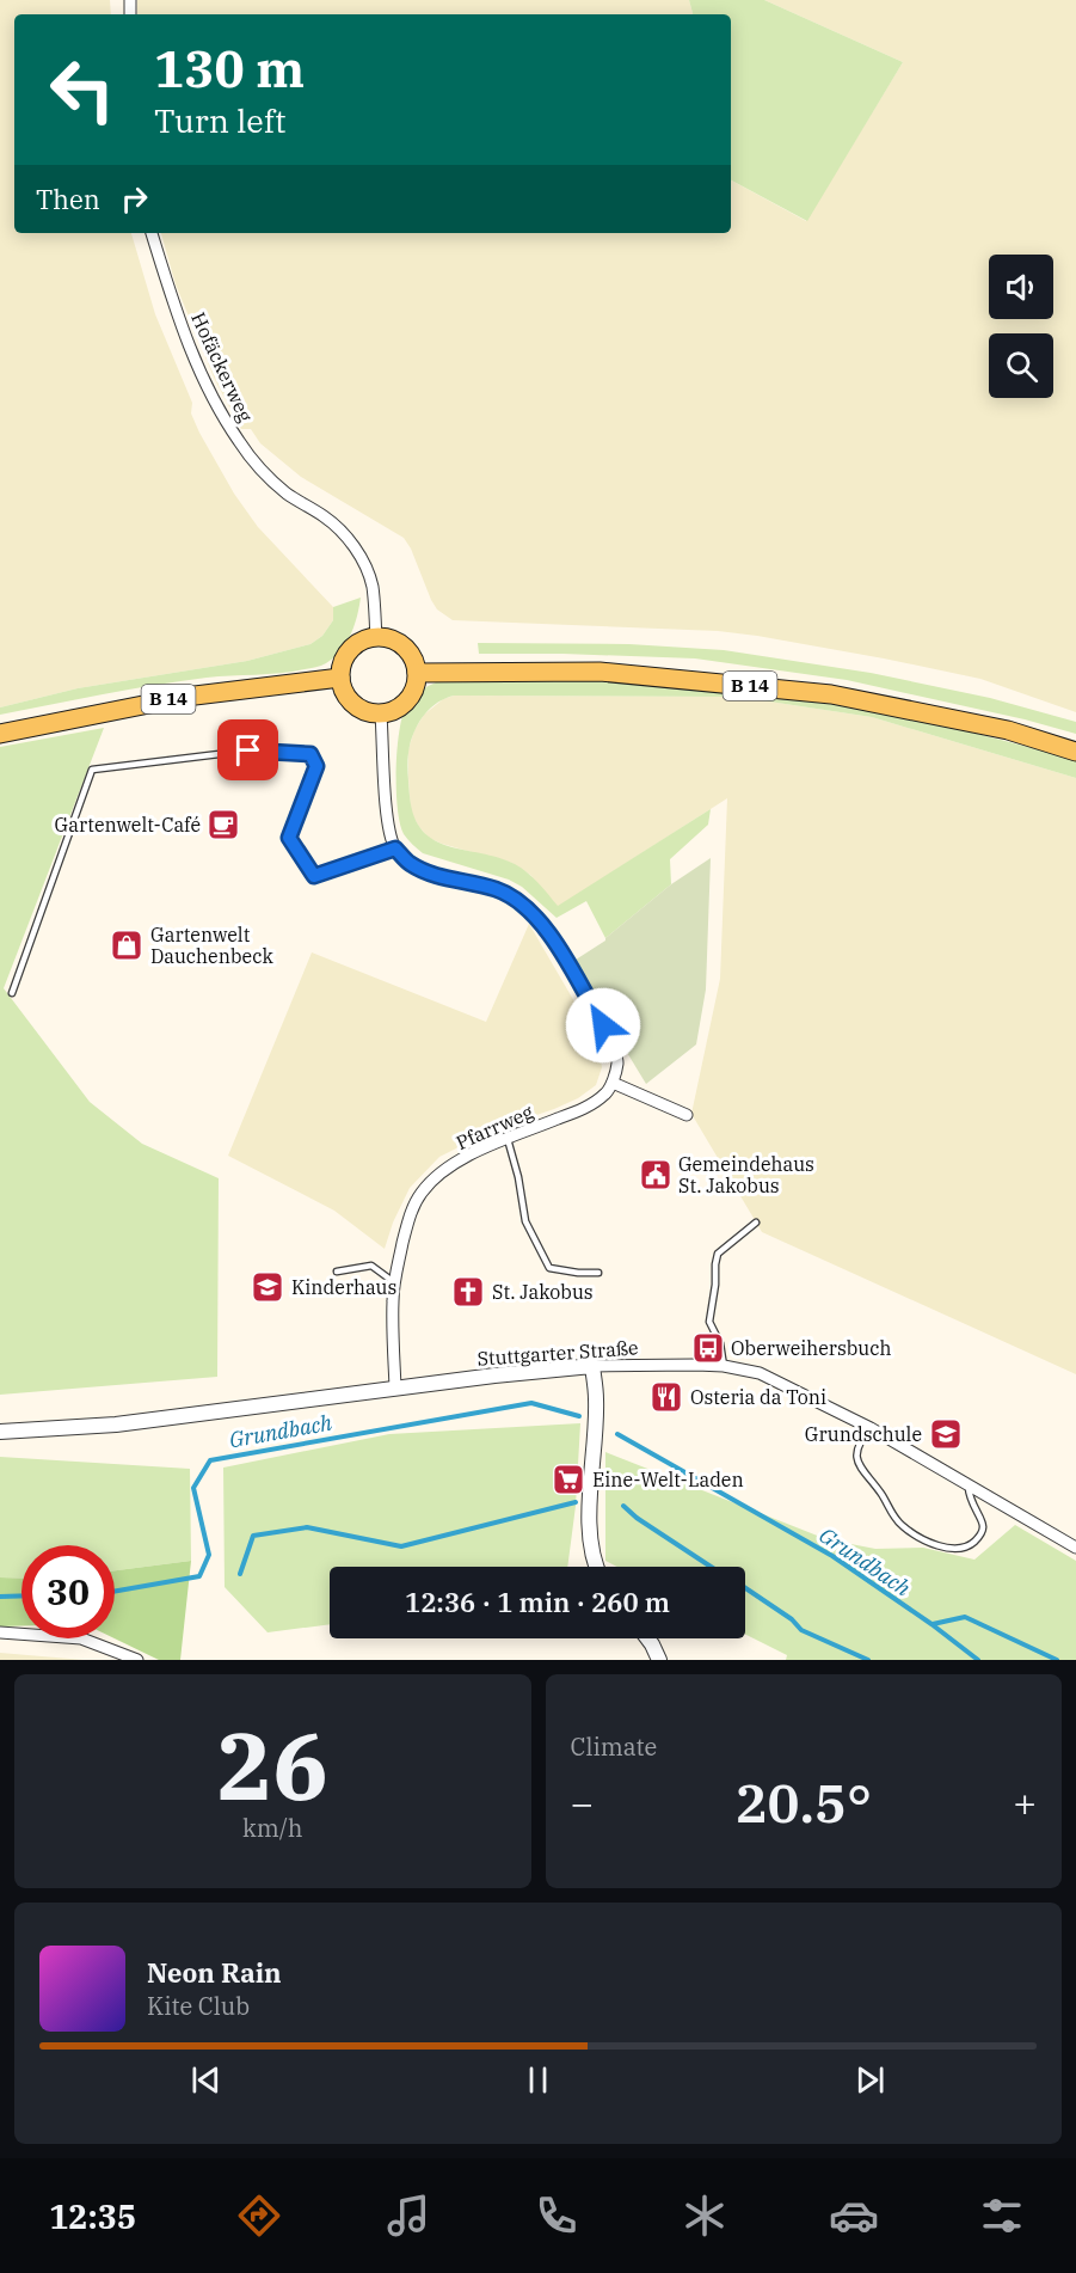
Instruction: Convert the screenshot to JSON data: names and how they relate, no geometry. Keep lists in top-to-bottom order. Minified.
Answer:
{"streets":{"main road":["B 14"],"street":["Hofäckerweg","Pfarrweg","Stuttgarter Straße"]},"crossings":[["Hofäckerweg","B 14"],["Pfarrweg","Stuttgarter Straße"]],"water":["Grundbach"],"places":{"cafe":["Gartenwelt-Café"],"shop":["Gartenwelt Dauchenbeck"],"public building":["Gemeindehaus St. Jakobus"],"school or university":["Kinderhaus","Grundschule"],"church":["St. Jakobus"],"bus stop":["Oberweihersbuch"],"restaurant":["Osteria da Toni"],"supermarket":["Eine-Welt-Laden"]},"page":{"turn":["130 m","Turn left"],"then":"Then","limit":"30","trip":"12:36 · 1 min · 260 m","tile":[["26","km/h"],"Climate"],"heat":["−","20.5°","+"],"song":["Neon Rain","Kite Club"],"tabs":"12:35"}}
